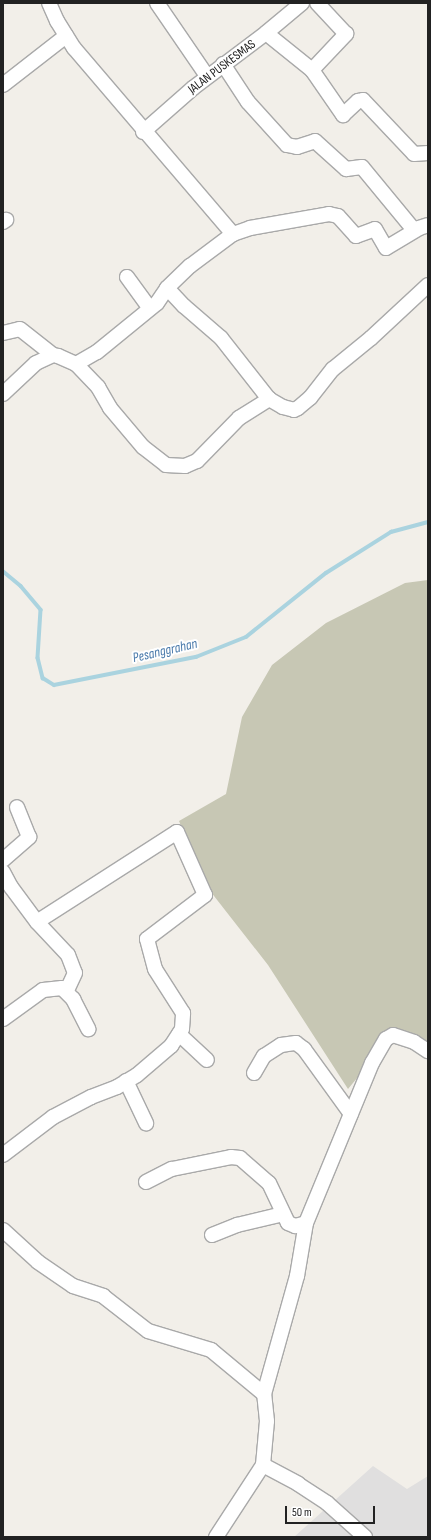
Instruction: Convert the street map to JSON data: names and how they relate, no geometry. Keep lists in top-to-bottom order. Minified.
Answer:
{"streets":{"street":["JALAN PUSKESMAS"]},"water":["Pesanggrahan"],"scale_bar":"50 m"}
